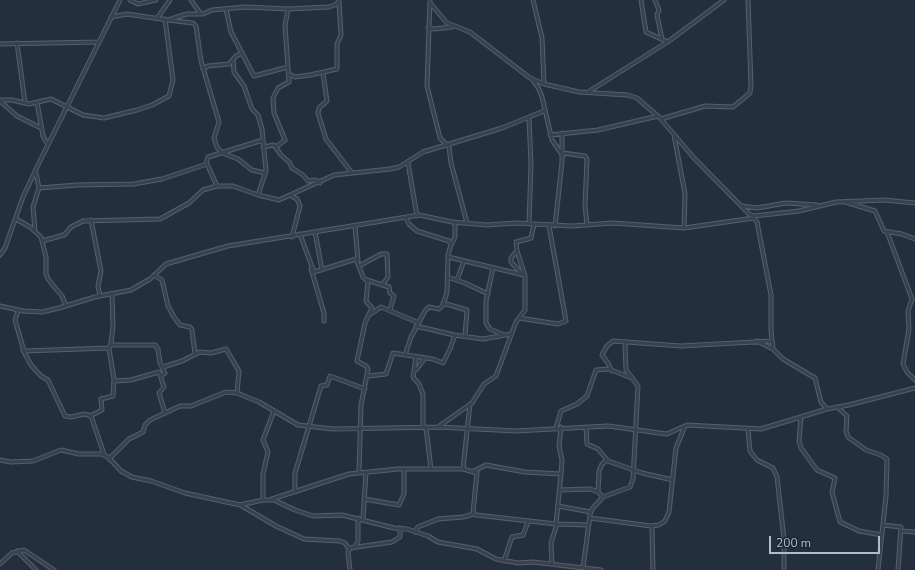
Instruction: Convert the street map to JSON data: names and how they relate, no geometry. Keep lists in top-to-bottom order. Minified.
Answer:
{"scale_bar":"200 m"}
